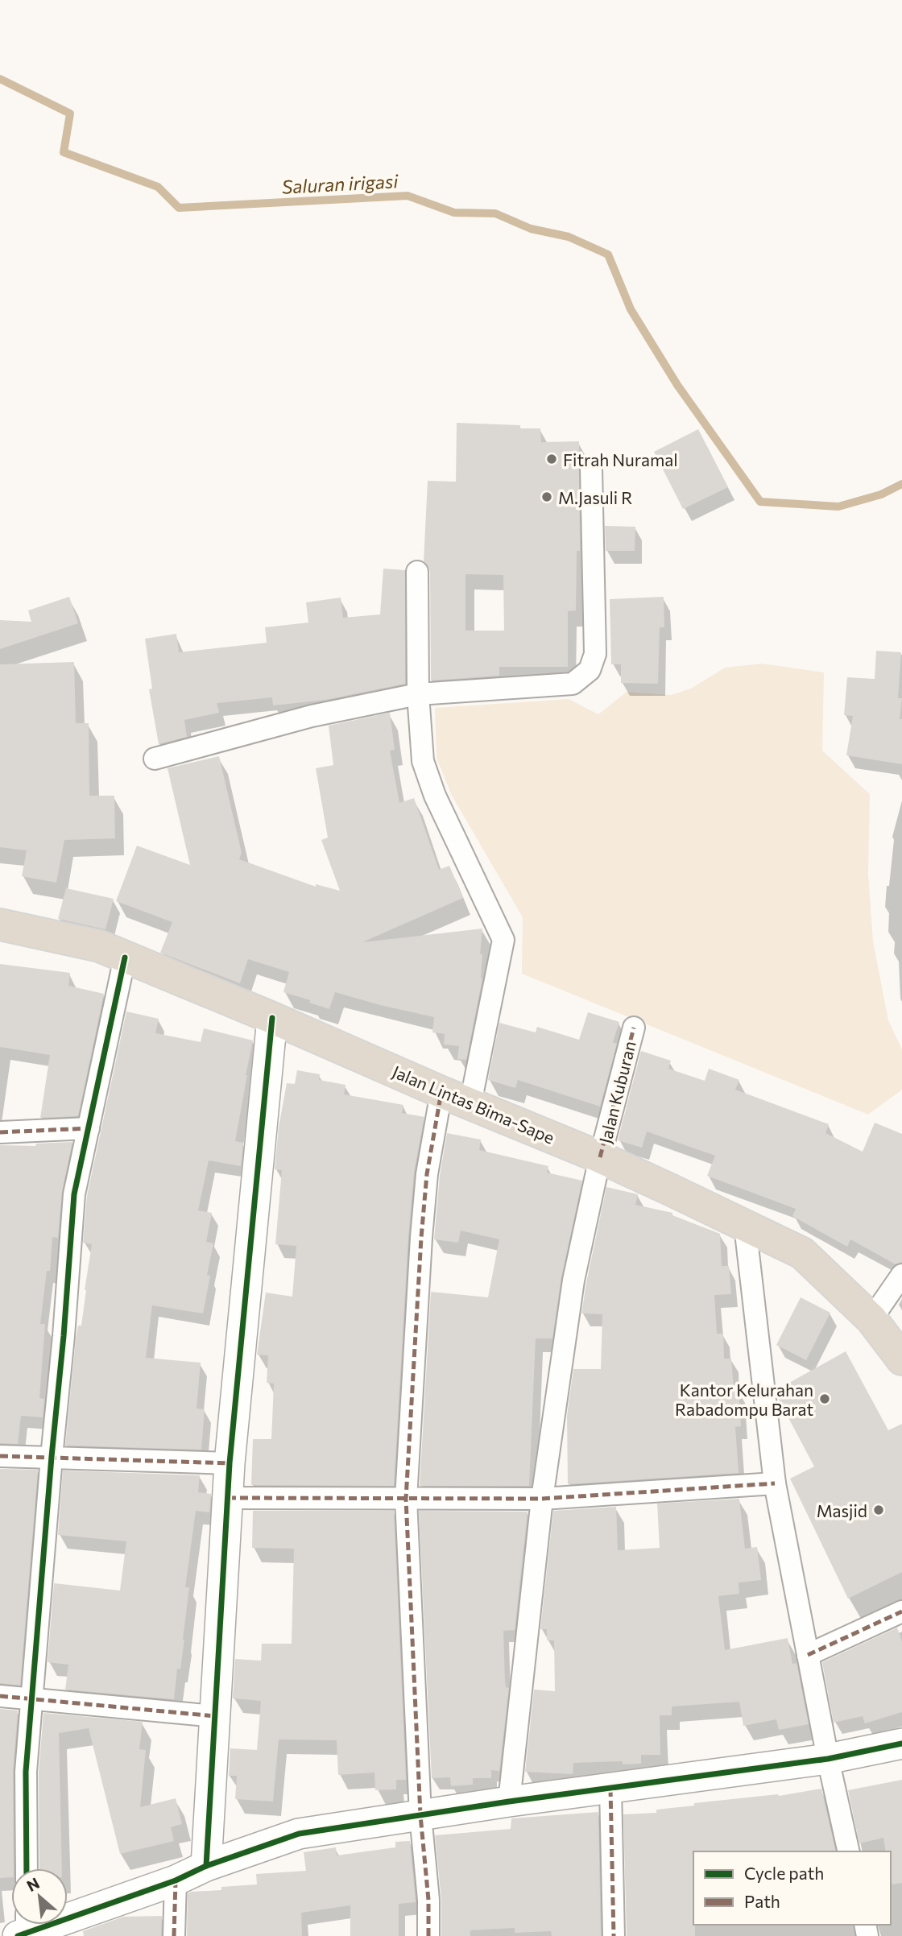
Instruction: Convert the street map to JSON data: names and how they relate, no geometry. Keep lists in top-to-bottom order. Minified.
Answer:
{"streets":{"highway":["Jalan Lintas Bima-Sape"],"street":["Jalan Kuburan"]},"crossings":[["Jalan Kuburan","Jalan Lintas Bima-Sape"]],"water":["Saluran irigasi"],"places":["Fitrah Nuramal","M.Jasuli R","Kantor Kelurahan Rabadompu Barat","Masjid"],"legend":["Cycle path","Path"],"north":"top left"}
